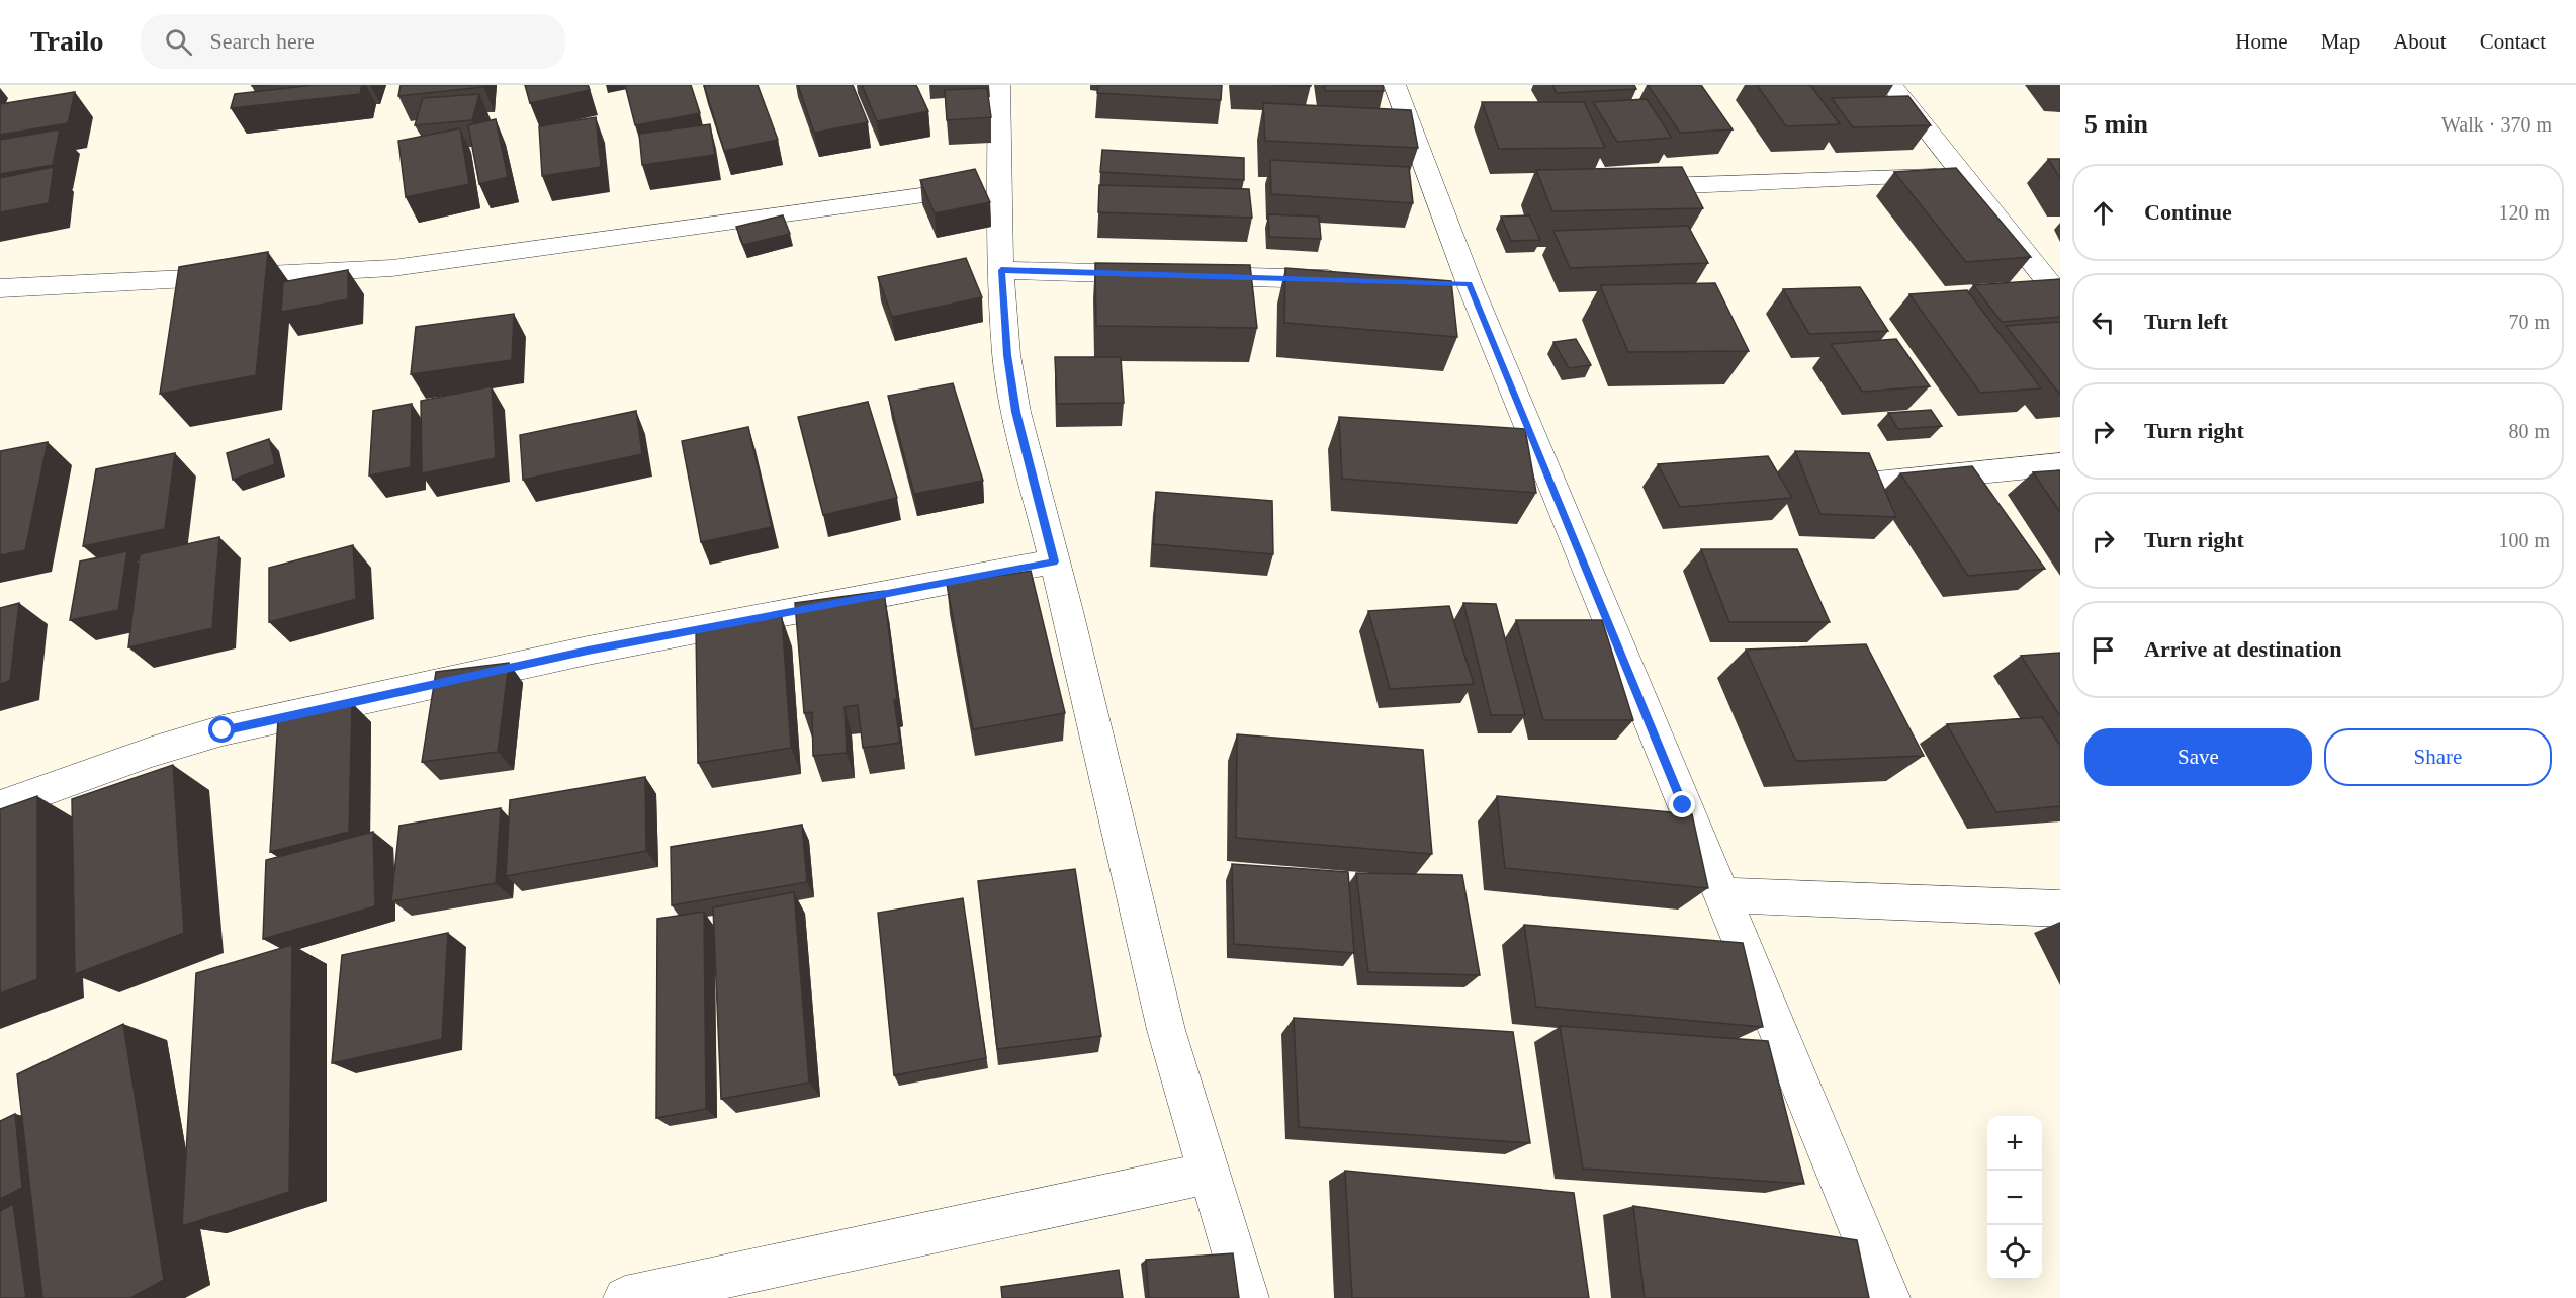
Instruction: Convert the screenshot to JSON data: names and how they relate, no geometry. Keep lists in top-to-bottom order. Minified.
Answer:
{"page":{"header":"Trailo","search":"Search here","nav":["Home","Map","About","Contact"],"heading":["5 min","Walk · 370 m"],"list":[["Continue","120 m"],["Turn left","70 m"],["Turn right","80 m"],["Turn right","100 m"],"Arrive at destination"],"buttons":["Save","Share"],"map_buttons":["+","−"]}}
